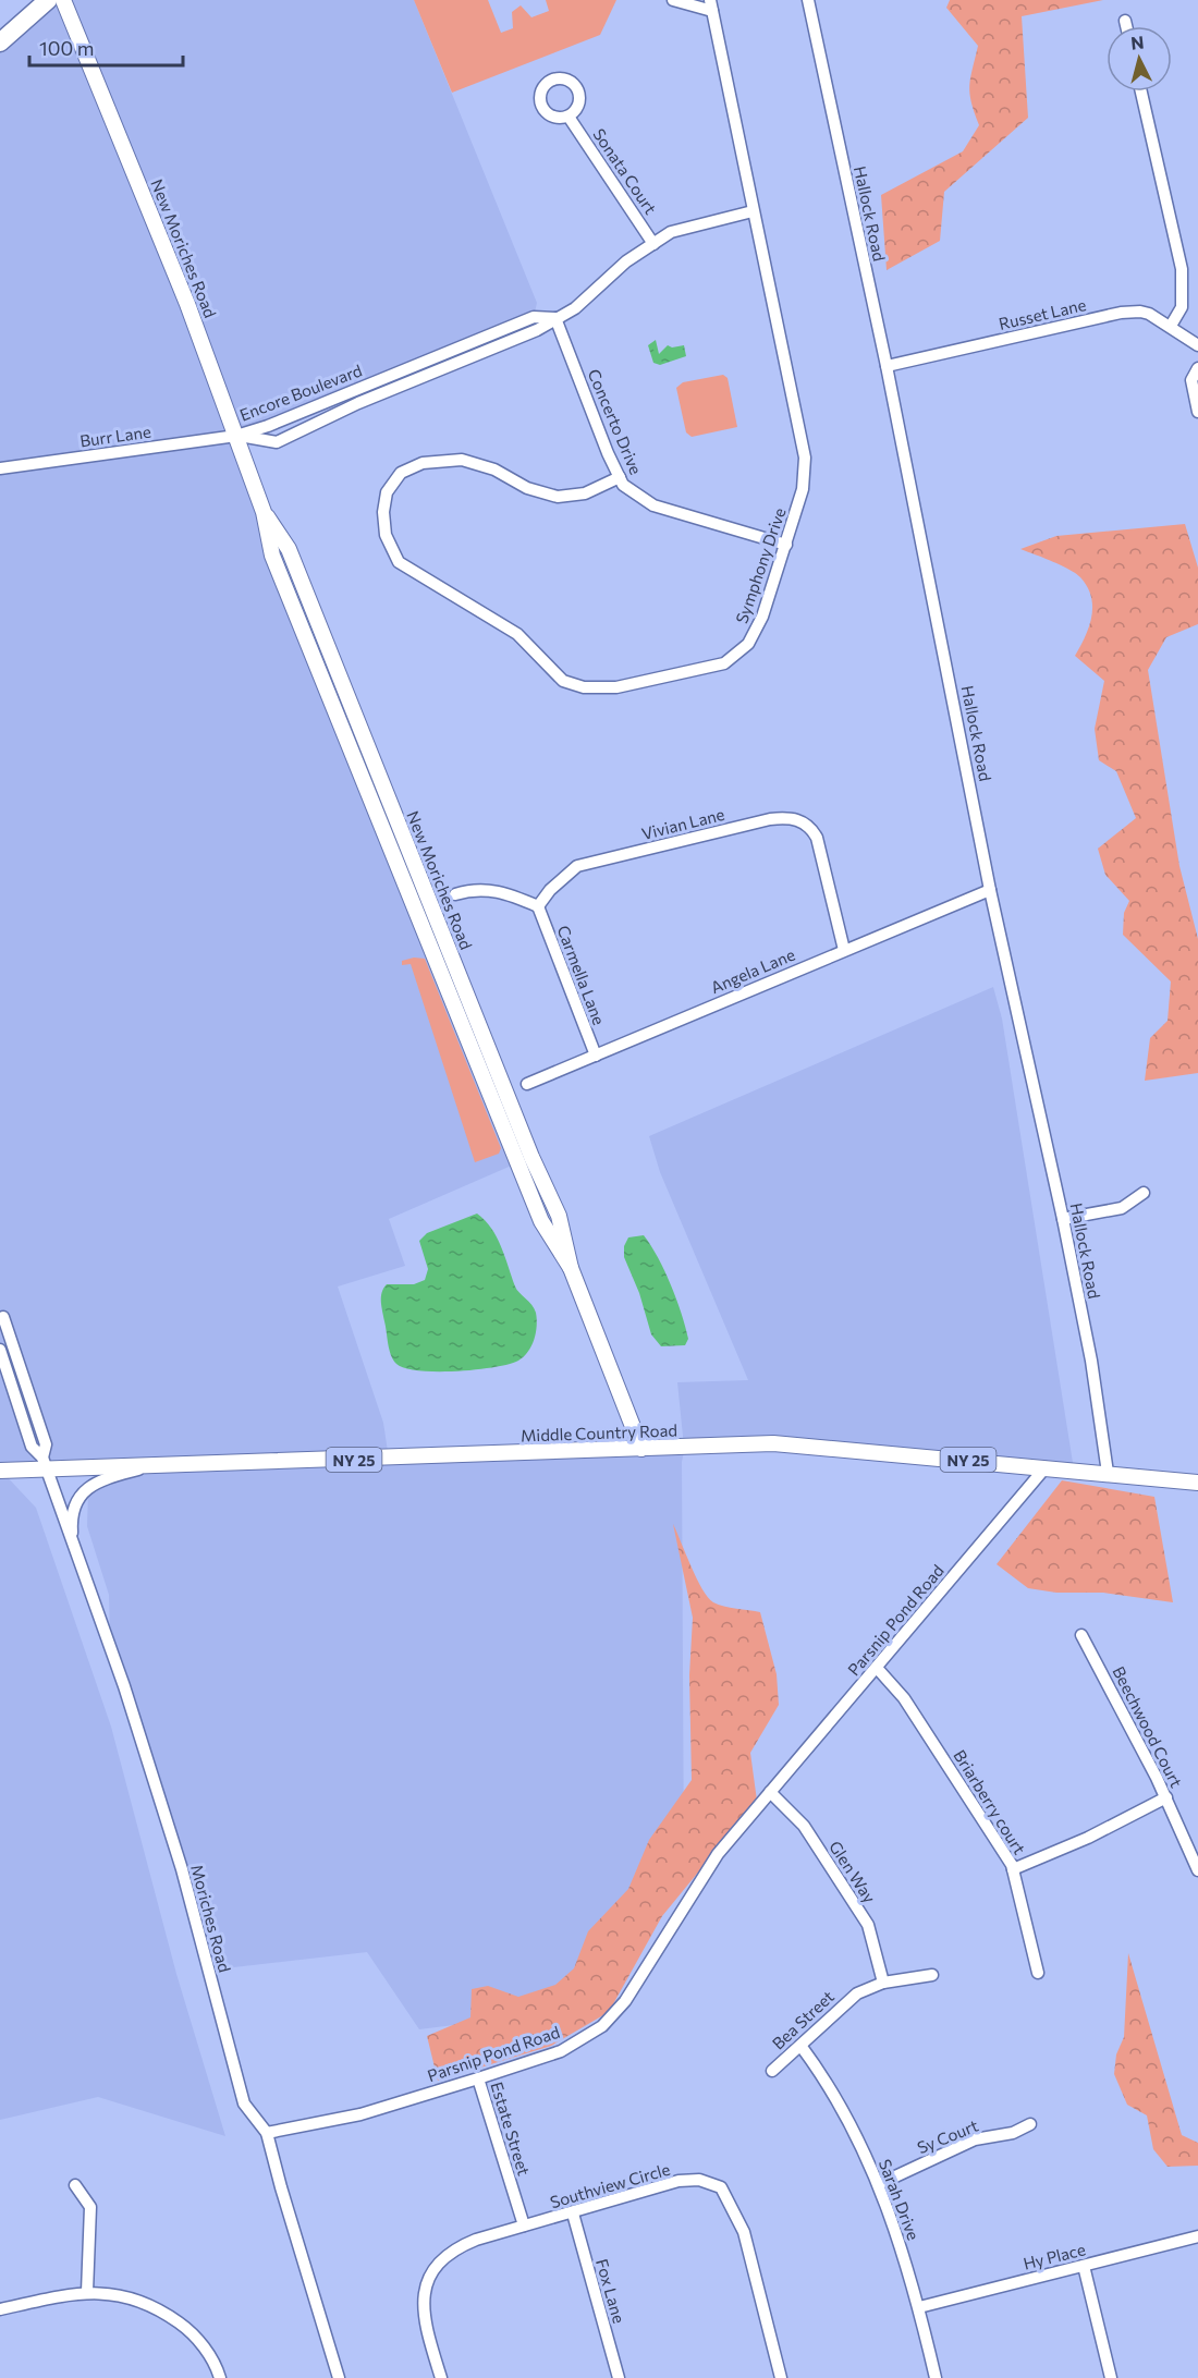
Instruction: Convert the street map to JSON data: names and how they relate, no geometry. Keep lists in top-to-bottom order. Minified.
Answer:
{"streets":{"main road":["New Moriches Road","Middle Country Road","NY 25"],"street":["Sonata Court","Hallock Road","Russet Lane","Encore Boulevard","Concerto Drive","Burr Lane","Symphony Drive","Vivian Lane","Angela Lane","Carmella Lane","Parsnip Pond Road","Beechwood Court","Briarberry court","Glen Way","Moriches Road","Bea Street","Estate Street","Sy Court","Southview Circle","Sarah Drive","Hy Place","Fox Lane"]},"crossings":[["Sonata Court","Encore Boulevard"],["Hallock Road","Russet Lane"],["Hallock Road","Angela Lane"],["Hallock Road","Middle Country Road"],["New Moriches Road","Encore Boulevard"],["New Moriches Road","Burr Lane"],["New Moriches Road","Middle Country Road"],["Encore Boulevard","Concerto Drive"],["Encore Boulevard","Burr Lane"],["Encore Boulevard","Symphony Drive"],["Concerto Drive","Symphony Drive"],["Vivian Lane","Angela Lane"],["Vivian Lane","Carmella Lane"],["Angela Lane","Carmella Lane"],["Middle Country Road","Parsnip Pond Road"],["Middle Country Road","Moriches Road"],["Parsnip Pond Road","Briarberry court"],["Parsnip Pond Road","Glen Way"],["Parsnip Pond Road","Moriches Road"],["Parsnip Pond Road","Estate Street"],["Glen Way","Bea Street"],["Bea Street","Sarah Drive"],["Estate Street","Southview Circle"],["Sy Court","Sarah Drive"],["Southview Circle","Fox Lane"],["Sarah Drive","Hy Place"]],"scale_bar":"100 m","north":"top"}
